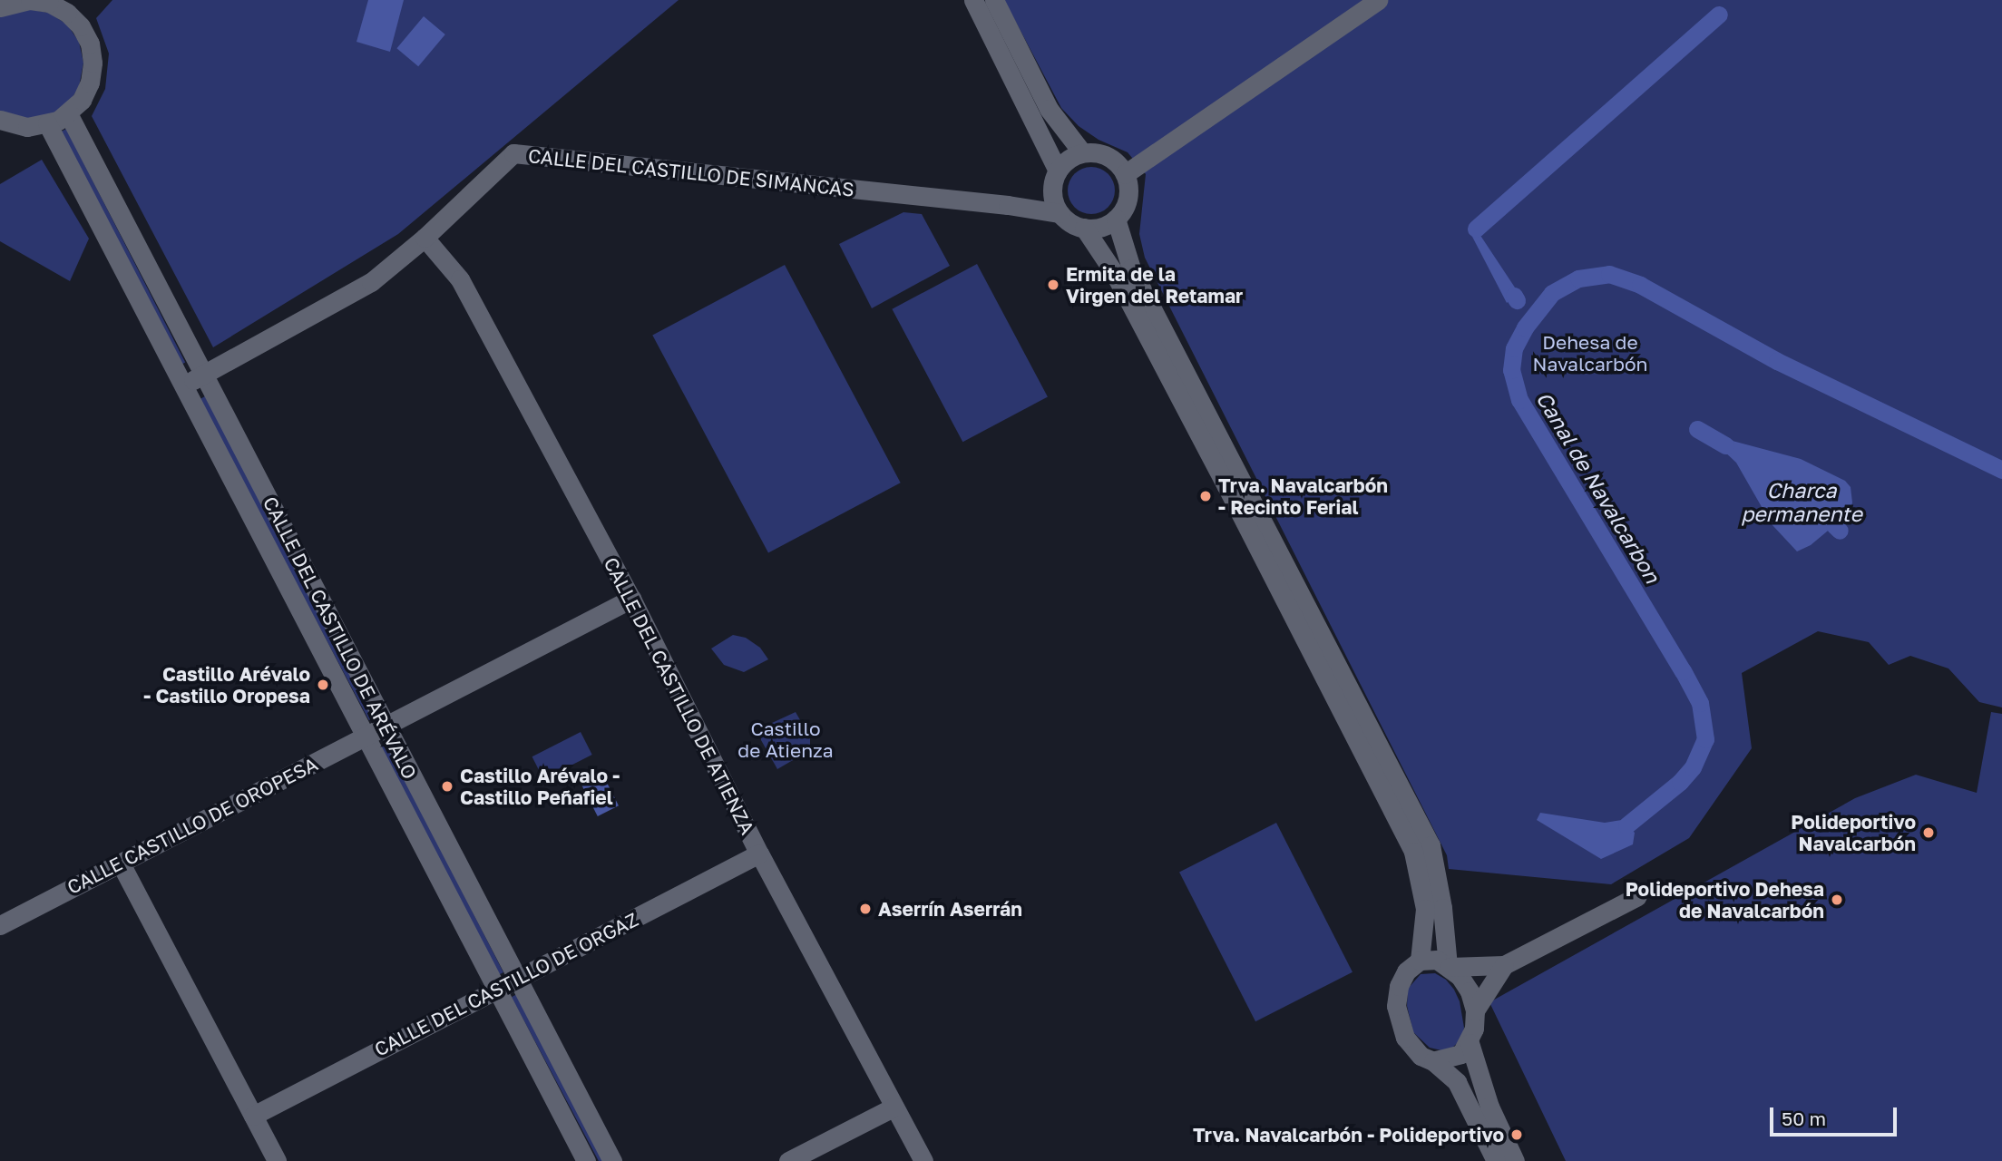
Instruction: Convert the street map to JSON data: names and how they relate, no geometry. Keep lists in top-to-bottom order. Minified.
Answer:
{"streets":{"street":["CALLE DEL CASTILLO DE SIMANCAS","CALLE DEL CASTILLO DE ARÉVALO","CALLE DEL CASTILLO DE ATIENZA","CALLE CASTILLO DE OROPESA","CALLE DEL CASTILLO DE ORGAZ"]},"crossings":[["CALLE DEL CASTILLO DE SIMANCAS","CALLE DEL CASTILLO DE ARÉVALO"],["CALLE DEL CASTILLO DE SIMANCAS","CALLE DEL CASTILLO DE ATIENZA"],["CALLE DEL CASTILLO DE ARÉVALO","CALLE CASTILLO DE OROPESA"],["CALLE DEL CASTILLO DE ARÉVALO","CALLE DEL CASTILLO DE ORGAZ"],["CALLE DEL CASTILLO DE ATIENZA","CALLE CASTILLO DE OROPESA"],["CALLE DEL CASTILLO DE ATIENZA","CALLE DEL CASTILLO DE ORGAZ"]],"water":["Canal de Navalcarbon","Charca permanente"],"parks":["Dehesa de Navalcarbón","Castillo de Atienza"],"places":["Ermita de la Virgen del Retamar","Trva. Navalcarbón - Recinto Ferial","Castillo Arévalo - Castillo Oropesa","Castillo Arévalo - Castillo Peñafiel","Polideportivo Navalcarbón","Polideportivo Dehesa de Navalcarbón","Aserrín Aserrán","Trva. Navalcarbón - Polideportivo"],"scale_bar":"50 m"}
